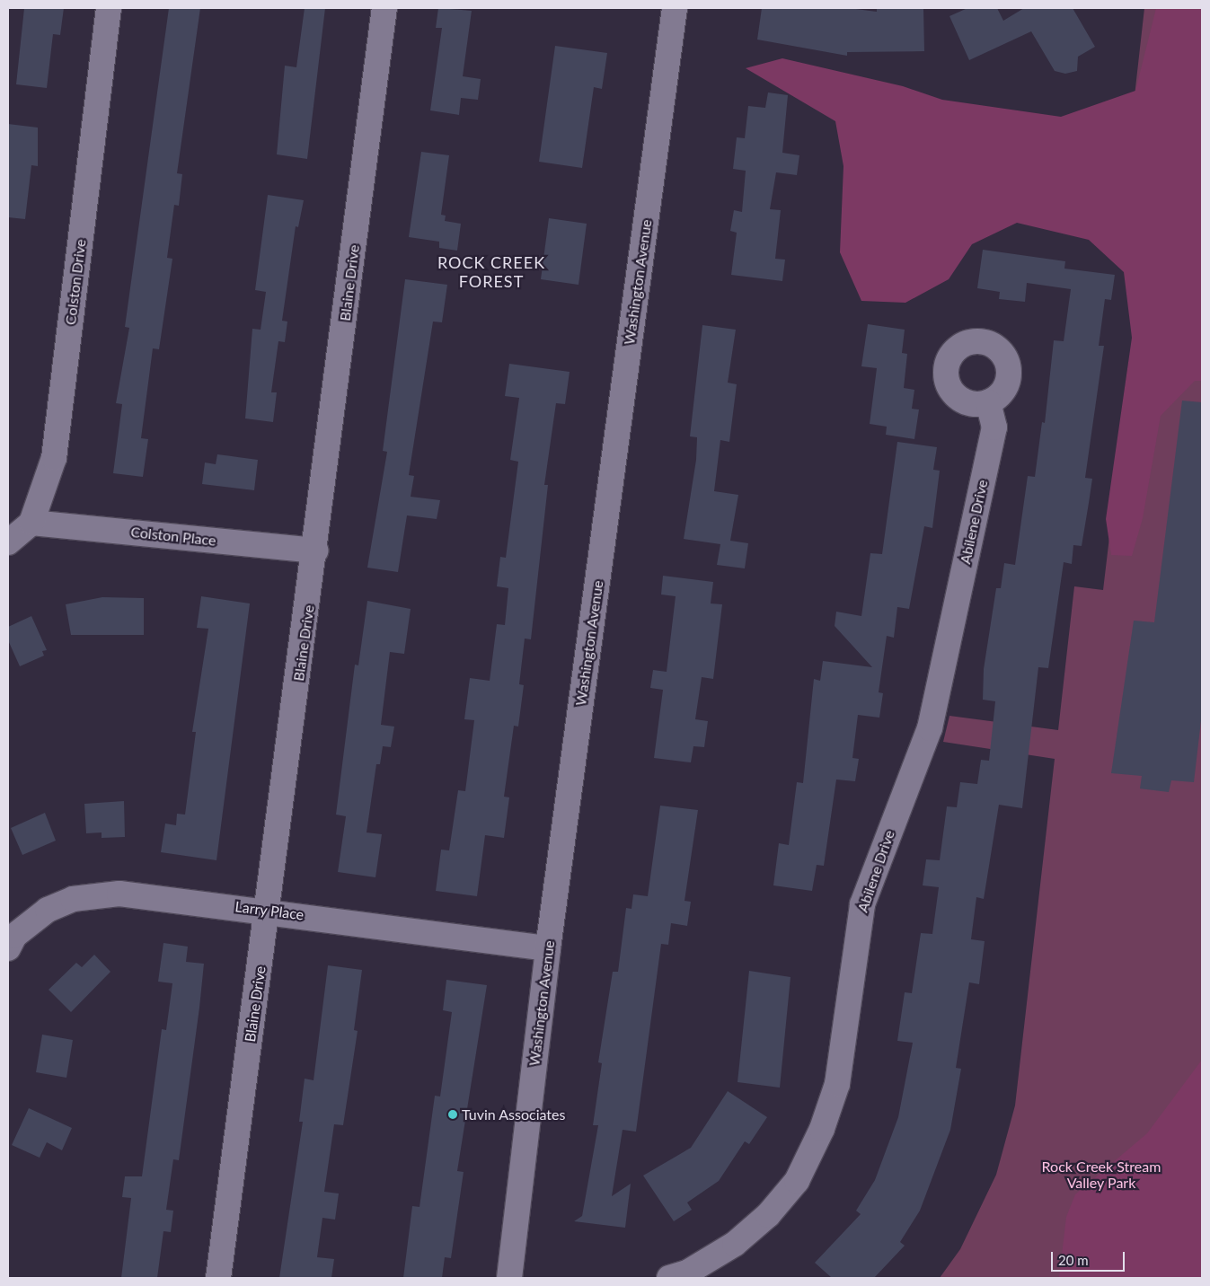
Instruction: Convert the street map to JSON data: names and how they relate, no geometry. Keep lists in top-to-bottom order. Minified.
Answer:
{"streets":{"street":["Colston Drive","Washington Avenue","Blaine Drive","Abilene Drive","Colston Place","Larry Place"]},"crossings":[["Colston Drive","Colston Place"],["Washington Avenue","Larry Place"],["Blaine Drive","Colston Place"],["Blaine Drive","Larry Place"]],"districts":["ROCK CREEK FOREST"],"parks":["Rock Creek Stream Valley Park"],"places":["Tuvin Associates"],"scale_bar":"20 m"}
